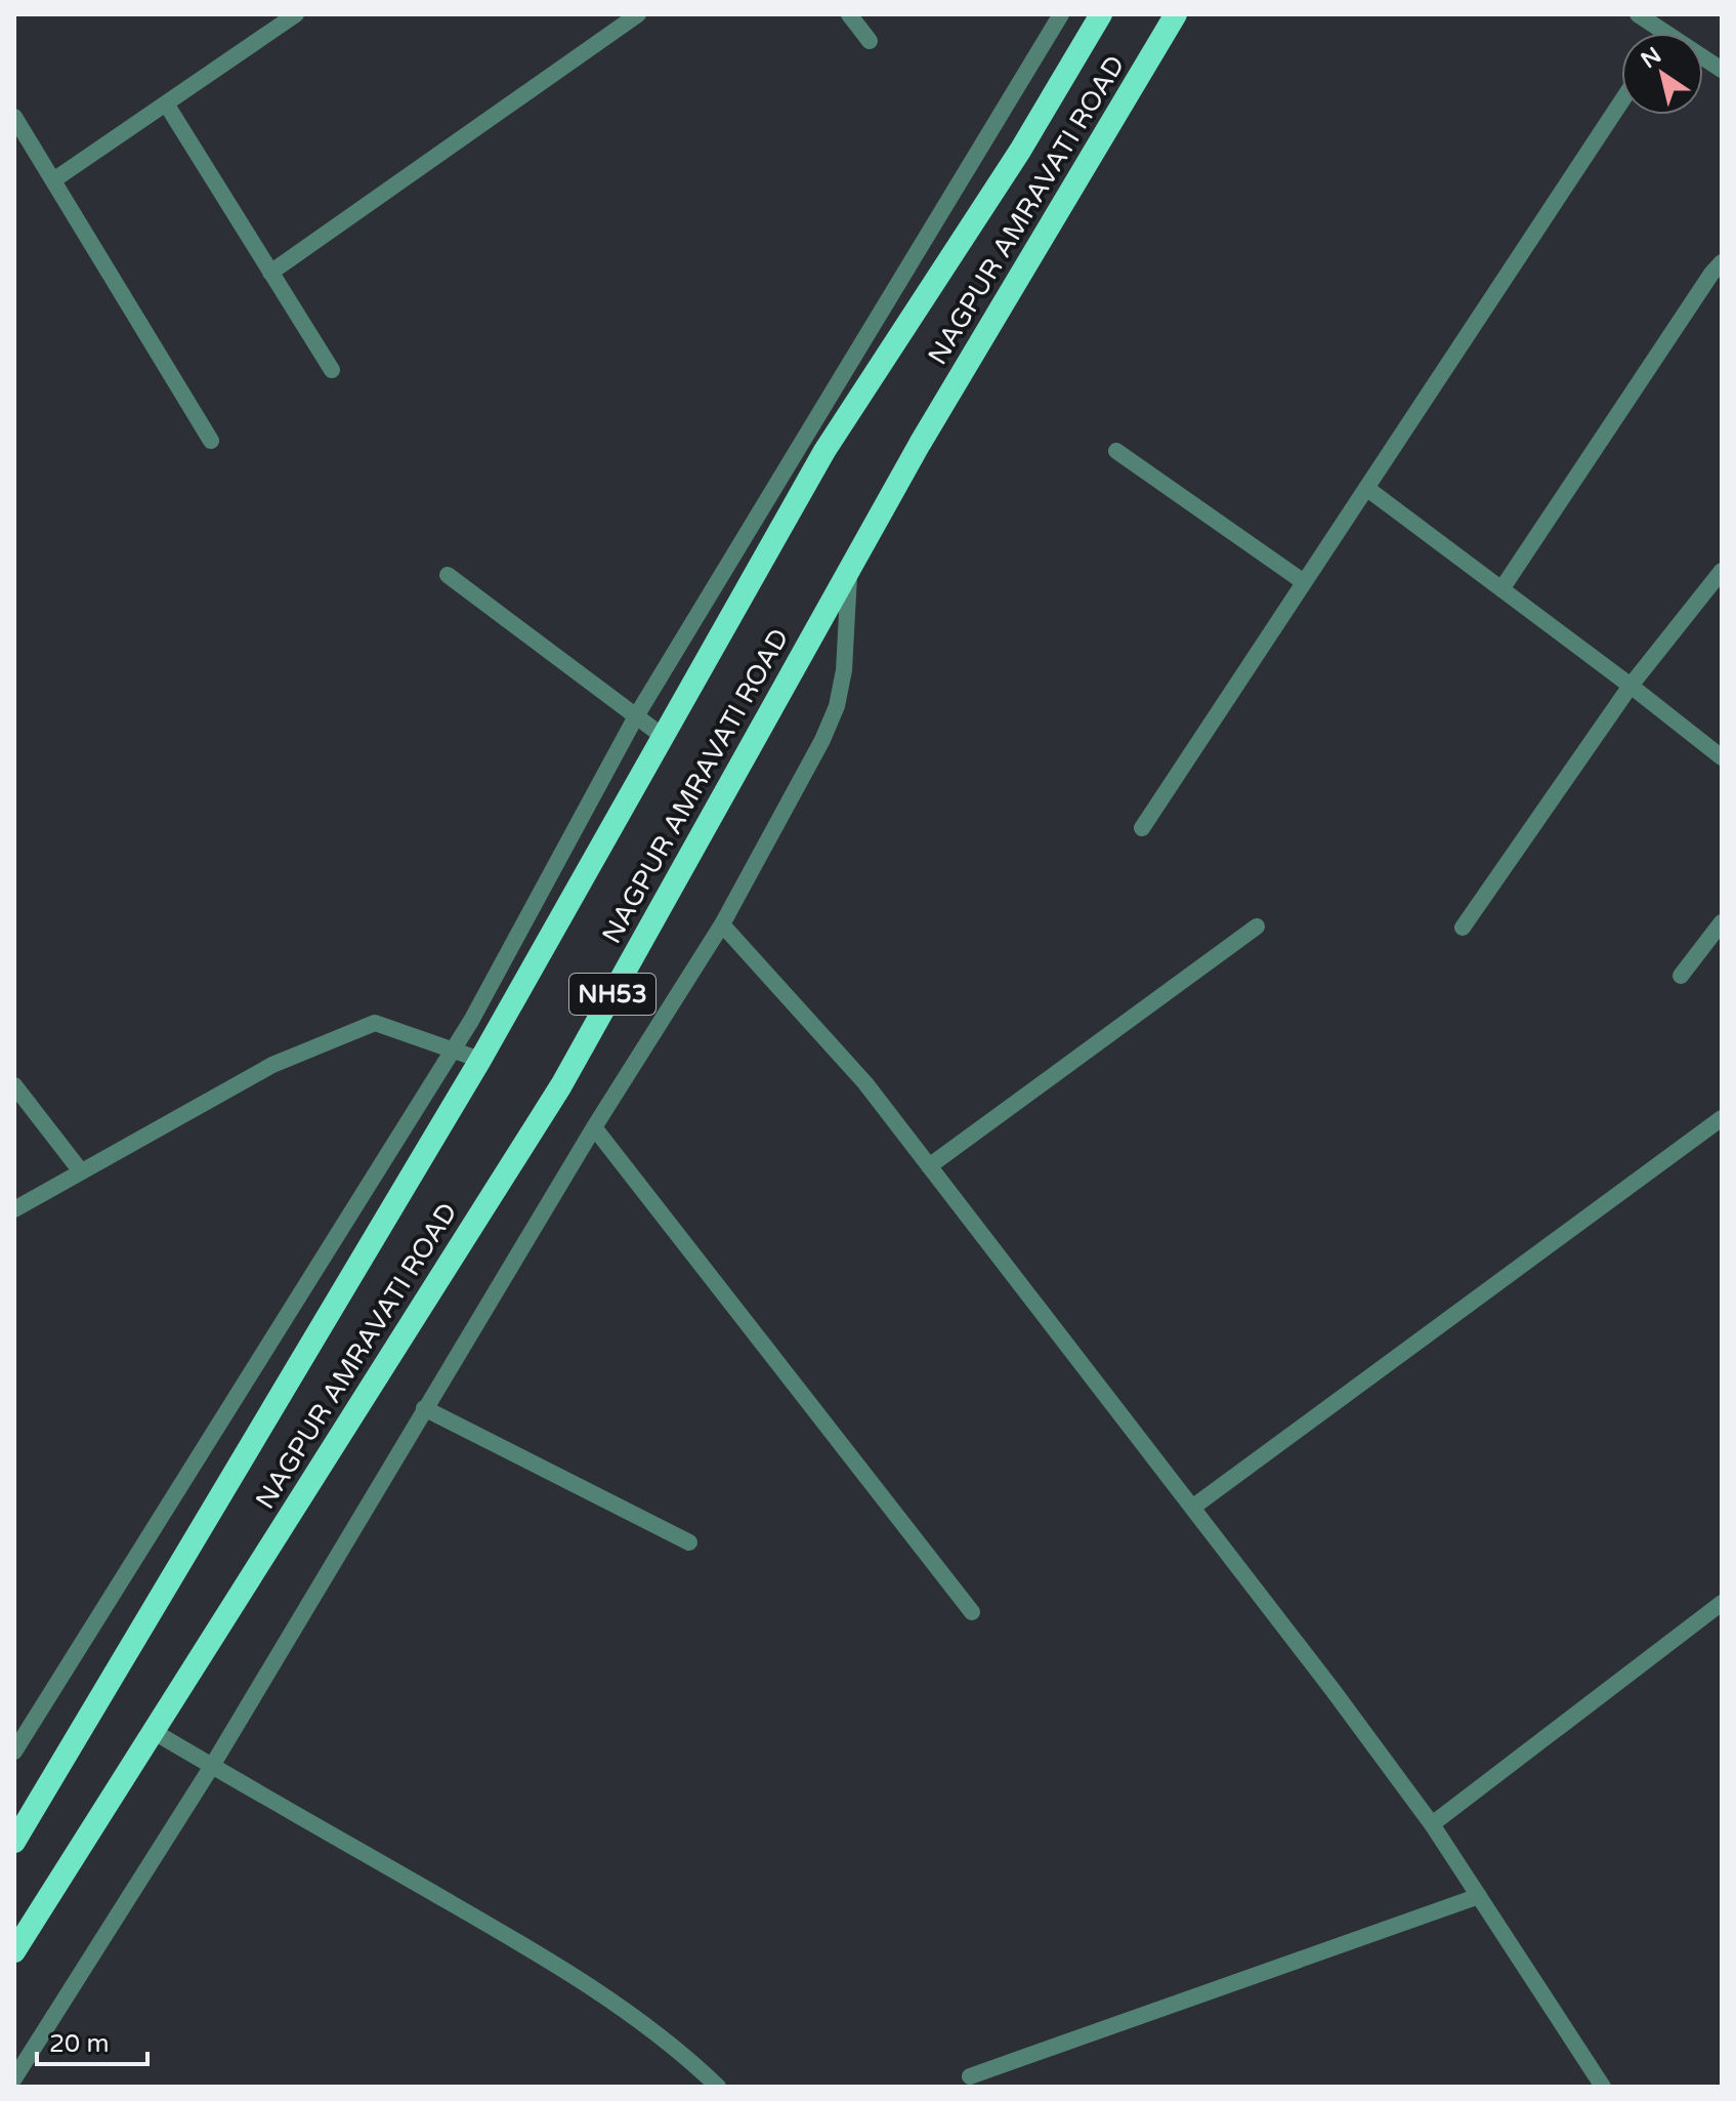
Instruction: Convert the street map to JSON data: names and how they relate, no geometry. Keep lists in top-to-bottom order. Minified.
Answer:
{"streets":{"highway":["NAGPUR AMRAVATI ROAD","NH53"]},"scale_bar":"20 m","north":"top left"}
